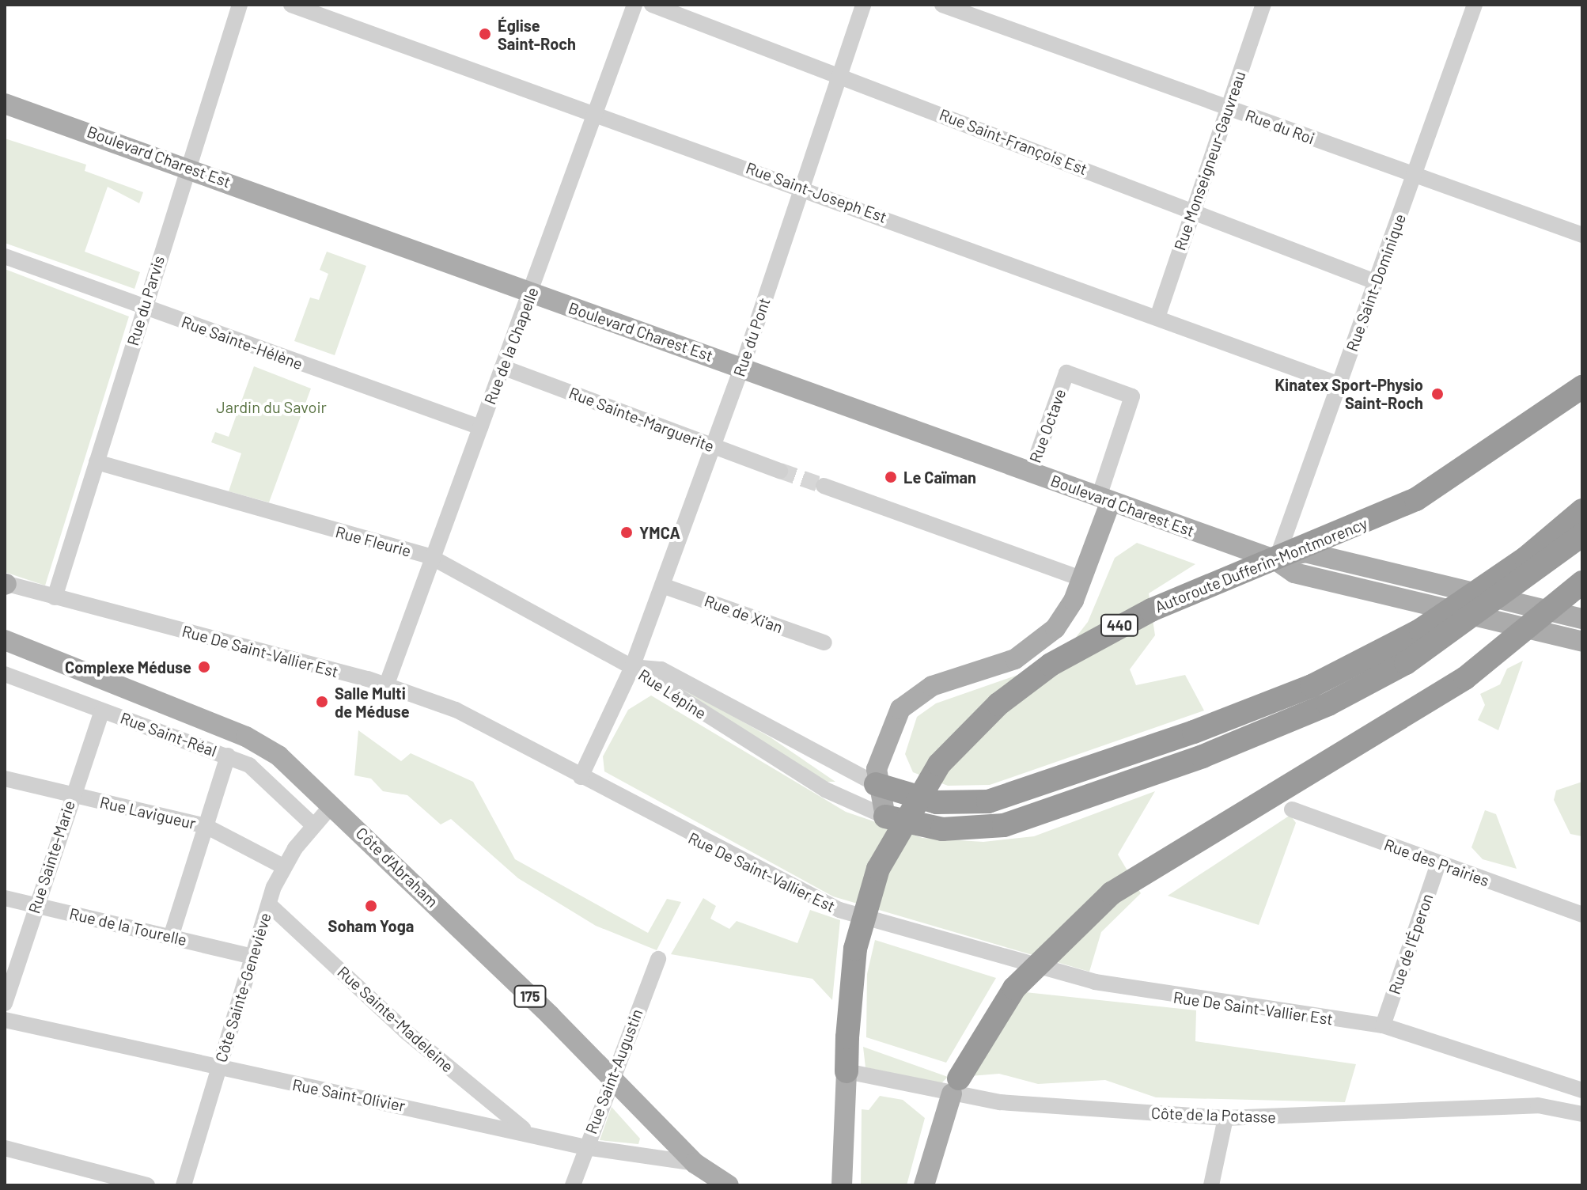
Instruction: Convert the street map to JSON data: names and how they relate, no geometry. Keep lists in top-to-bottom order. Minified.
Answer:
{"streets":{"highway":["Autoroute Dufferin-Montmorency","440"],"main road":["Boulevard Charest Est","Côte d'Abraham","175"],"street":["Rue du Roi","Rue Saint-François Est","Rue Monseigneur-Gauvreau","Rue Saint-Joseph Est","Rue Saint-Dominique","Rue du Parvis","Rue du Pont","Rue Sainte-Hélène","Rue de la Chapelle","Rue Sainte-Marguerite","Rue Octave","Rue Fleurie","Rue de Xi'an","Rue De Saint-Vallier Est","Rue Lépine","Rue Saint-Réal","Rue Lavigueur","Rue Sainte-Marie","Rue des Prairies","Rue de la Tourelle","Rue de l'Éperon","Côte Sainte-Geneviève","Rue Sainte-Madeleine","Rue Saint-Augustin","Rue Saint-Olivier","Côte de la Potasse"]},"crossings":[["Rue du Roi","Rue Monseigneur-Gauvreau"],["Rue du Roi","Rue Saint-Dominique"],["Rue Saint-François Est","Rue Monseigneur-Gauvreau"],["Rue Saint-François Est","Rue Saint-Dominique"],["Rue Saint-François Est","Rue du Pont"],["Boulevard Charest Est","Rue Saint-Dominique"],["Boulevard Charest Est","Rue du Parvis"],["Boulevard Charest Est","Rue du Pont"],["Boulevard Charest Est","Rue de la Chapelle"],["Boulevard Charest Est","Rue Octave"],["Rue Monseigneur-Gauvreau","Rue Saint-Joseph Est"],["Rue Saint-Joseph Est","Rue Saint-Dominique"],["Rue Saint-Joseph Est","Rue du Pont"],["Rue Saint-Joseph Est","Rue de la Chapelle"],["Rue du Parvis","Rue Sainte-Hélène"],["Rue du Parvis","Rue Fleurie"],["Rue du Parvis","Rue De Saint-Vallier Est"],["Rue du Pont","Rue Sainte-Marguerite"],["Rue du Pont","Rue Fleurie"],["Rue du Pont","Rue de Xi'an"],["Rue du Pont","Rue De Saint-Vallier Est"],["Rue du Pont","Rue Lépine"],["Rue Sainte-Hélène","Rue de la Chapelle"],["Rue de la Chapelle","Rue Sainte-Marguerite"],["Rue de la Chapelle","Rue Fleurie"],["Rue de la Chapelle","Rue De Saint-Vallier Est"],["Rue Fleurie","Rue Lépine"],["Autoroute Dufferin-Montmorency","Côte de la Potasse"],["Rue De Saint-Vallier Est","Rue de l'Éperon"],["Rue Saint-Réal","Rue Sainte-Marie"],["Rue Saint-Réal","Côte Sainte-Geneviève"],["Rue Lavigueur","Rue Sainte-Marie"],["Rue Lavigueur","Côte Sainte-Geneviève"],["Rue Sainte-Marie","Rue de la Tourelle"],["Rue des Prairies","Rue de l'Éperon"],["Côte d'Abraham","Côte Sainte-Geneviève"],["Côte d'Abraham","Rue Saint-Augustin"],["Côte d'Abraham","Rue Saint-Olivier"],["Rue de la Tourelle","Côte Sainte-Geneviève"],["Côte Sainte-Geneviève","Rue Sainte-Madeleine"],["Côte Sainte-Geneviève","Rue Saint-Olivier"],["Rue Sainte-Madeleine","Rue Saint-Olivier"],["Rue Saint-Augustin","Rue Saint-Olivier"]],"parks":["Jardin du Savoir"],"places":["Église Saint-Roch","Kinatex Sport-Physio Saint-Roch","Le Caïman","YMCA","Complexe Méduse","Salle Multi de Méduse","Soham Yoga"]}
